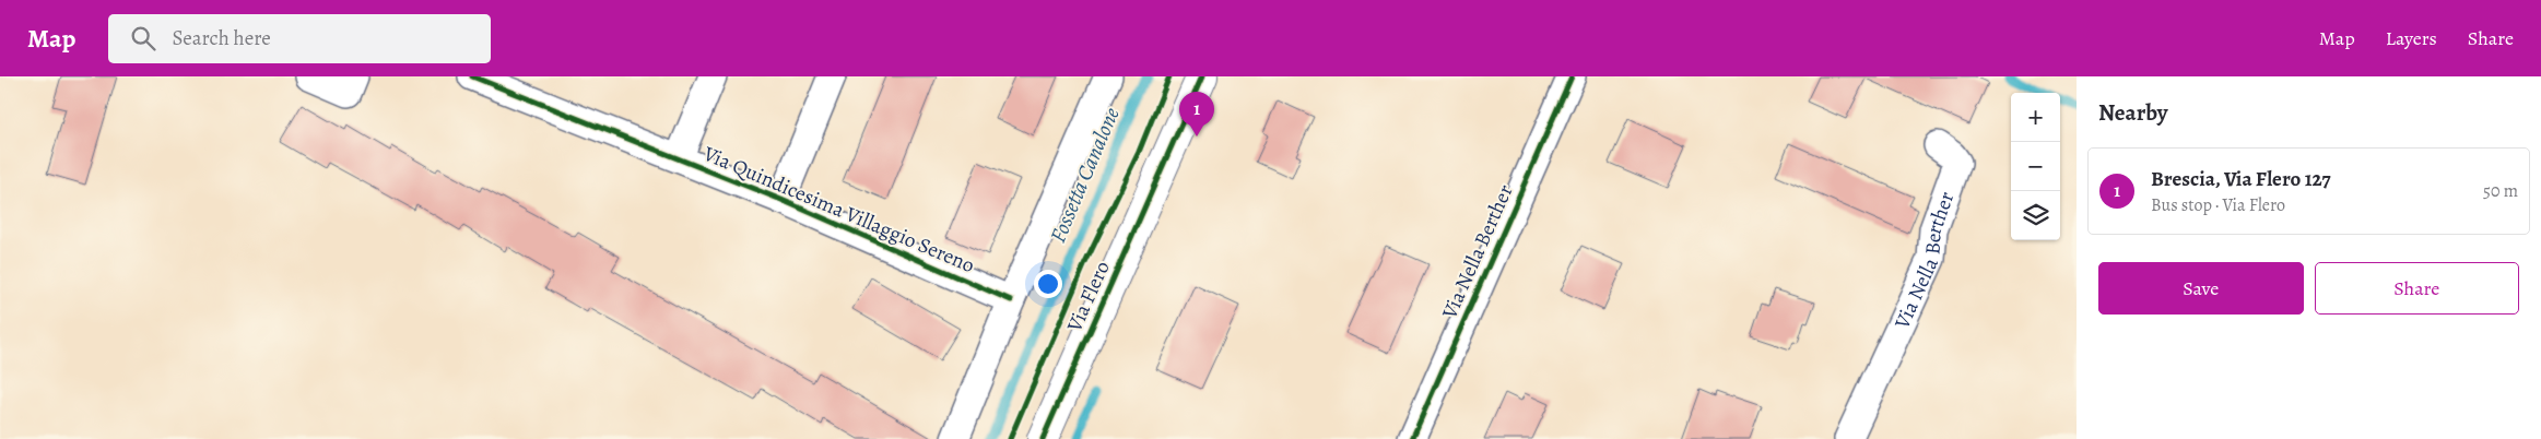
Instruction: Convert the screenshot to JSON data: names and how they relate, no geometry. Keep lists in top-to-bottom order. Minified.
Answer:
{"streets":{"street":["Via Quindicesima Villaggio Sereno","Via Nella Berther","Via Flero"]},"water":["Fossetta Canalone"],"page":{"header":"Map","search":"Search here","nav":["Map","Layers","Share"],"heading":"Nearby","pins":"1","map_buttons":["+","−"],"list":[{"mark":"1","name":"Brescia, Via Flero 127","note":"Bus stop · Via Flero","value":"50 m"}],"buttons":["Save","Share"]}}
